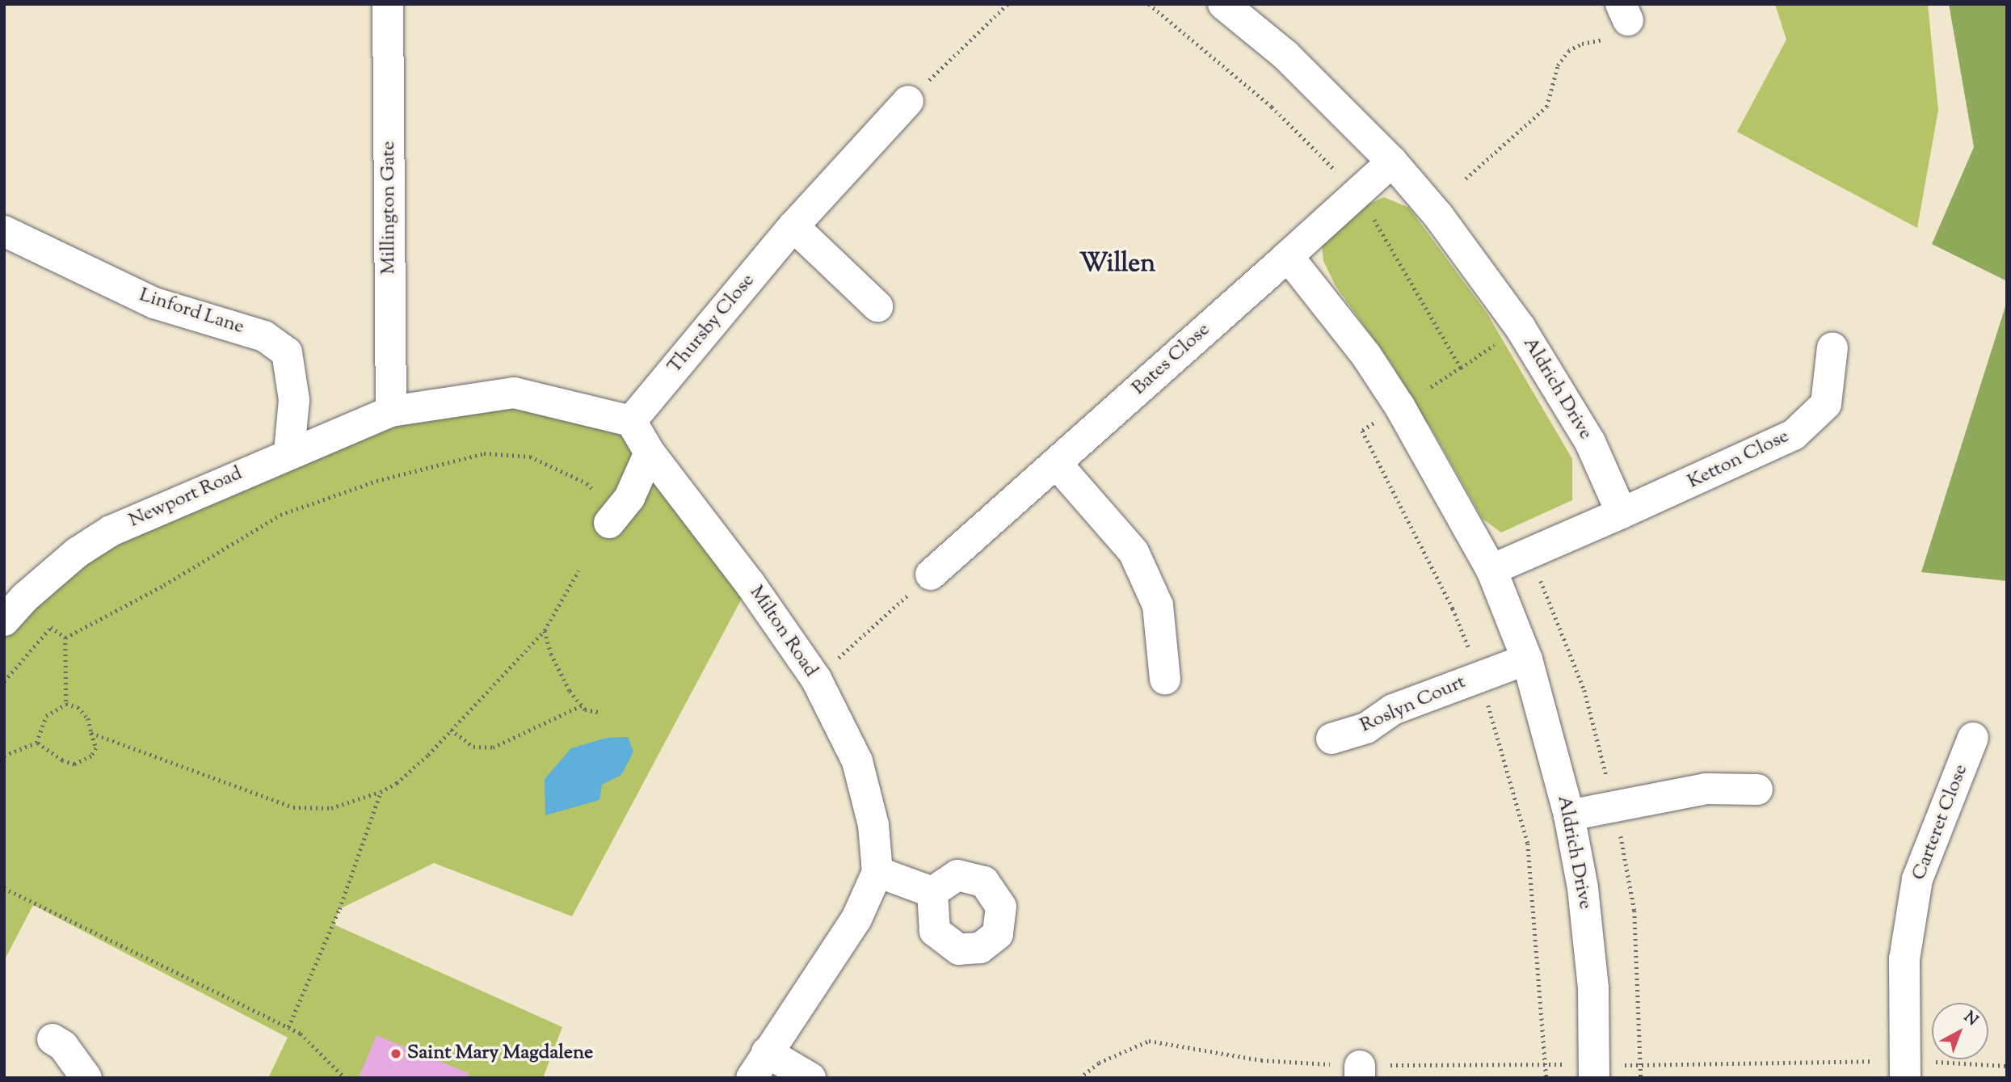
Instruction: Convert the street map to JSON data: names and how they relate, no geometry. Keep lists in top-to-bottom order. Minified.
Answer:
{"streets":{"street":["Millington Gate","Linford Lane","Thursby Close","Bates Close","Aldrich Drive","Ketton Close","Newport Road","Milton Road","Roslyn Court","Carteret Close"]},"crossings":[["Millington Gate","Newport Road"],["Linford Lane","Newport Road"],["Thursby Close","Milton Road"],["Bates Close","Aldrich Drive"],["Aldrich Drive","Ketton Close"],["Aldrich Drive","Roslyn Court"]],"districts":["Willen"],"places":["Saint Mary Magdalene"],"north":"top right"}
